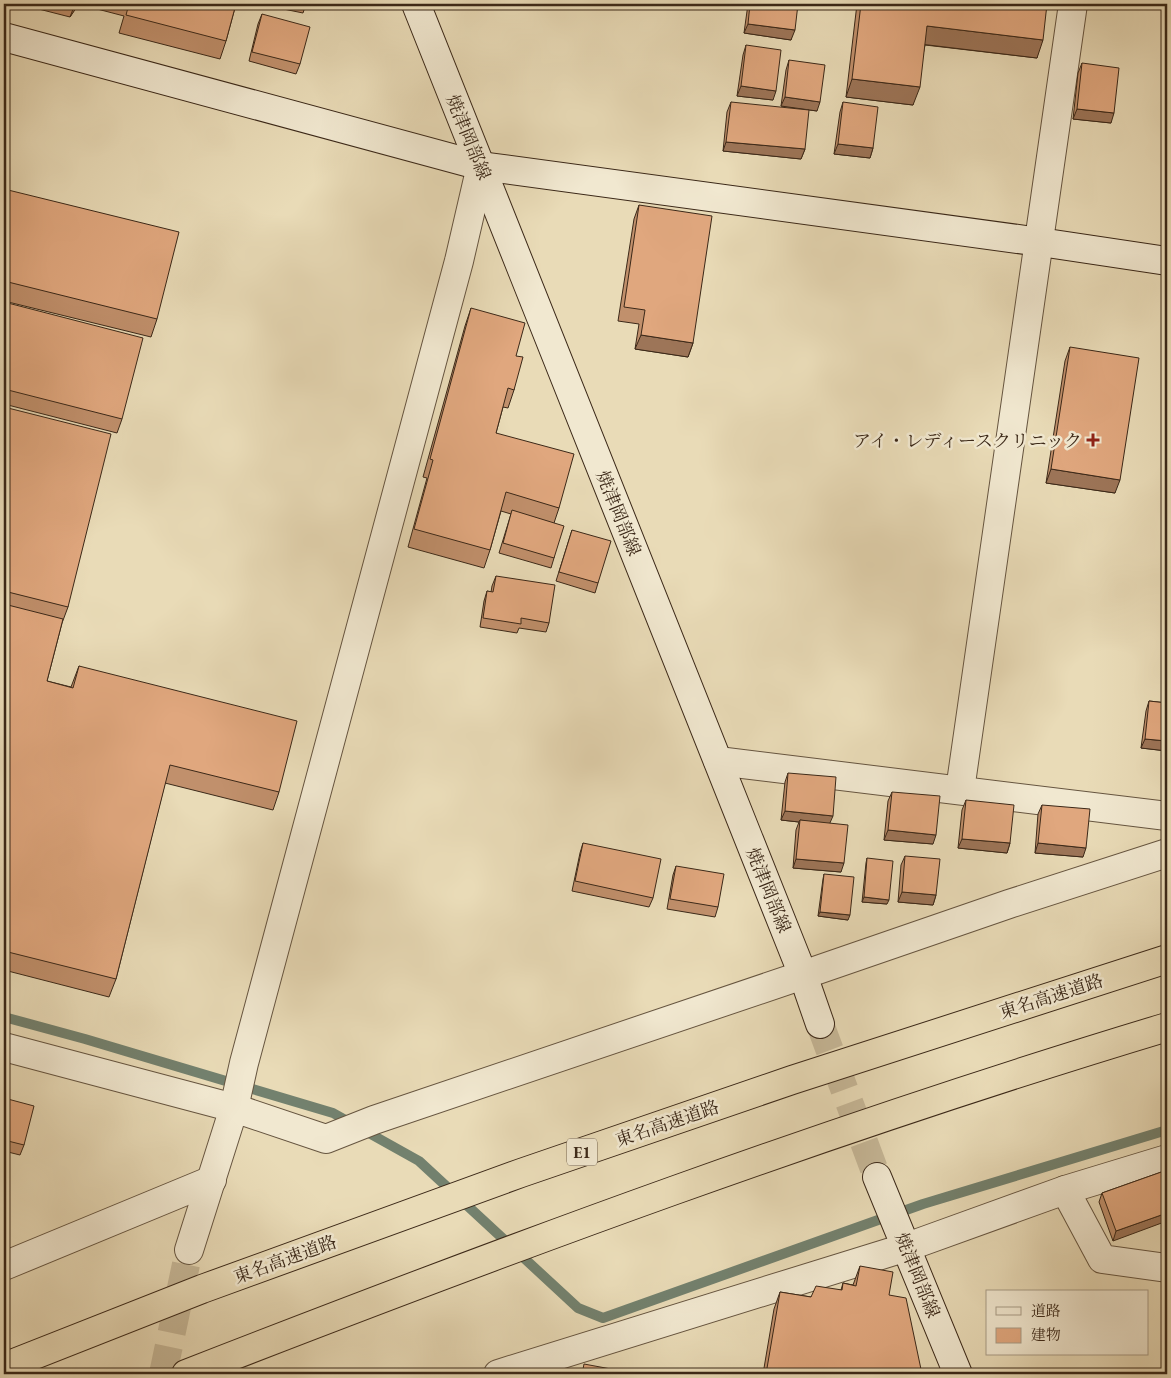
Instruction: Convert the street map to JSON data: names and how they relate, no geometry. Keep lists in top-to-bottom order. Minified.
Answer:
{"streets":{"highway":["東名高速道路","E1"],"street":["焼津岡部線"]},"places":{"health":["アイ・レディースクリニック"]},"legend":["道路","建物"]}
